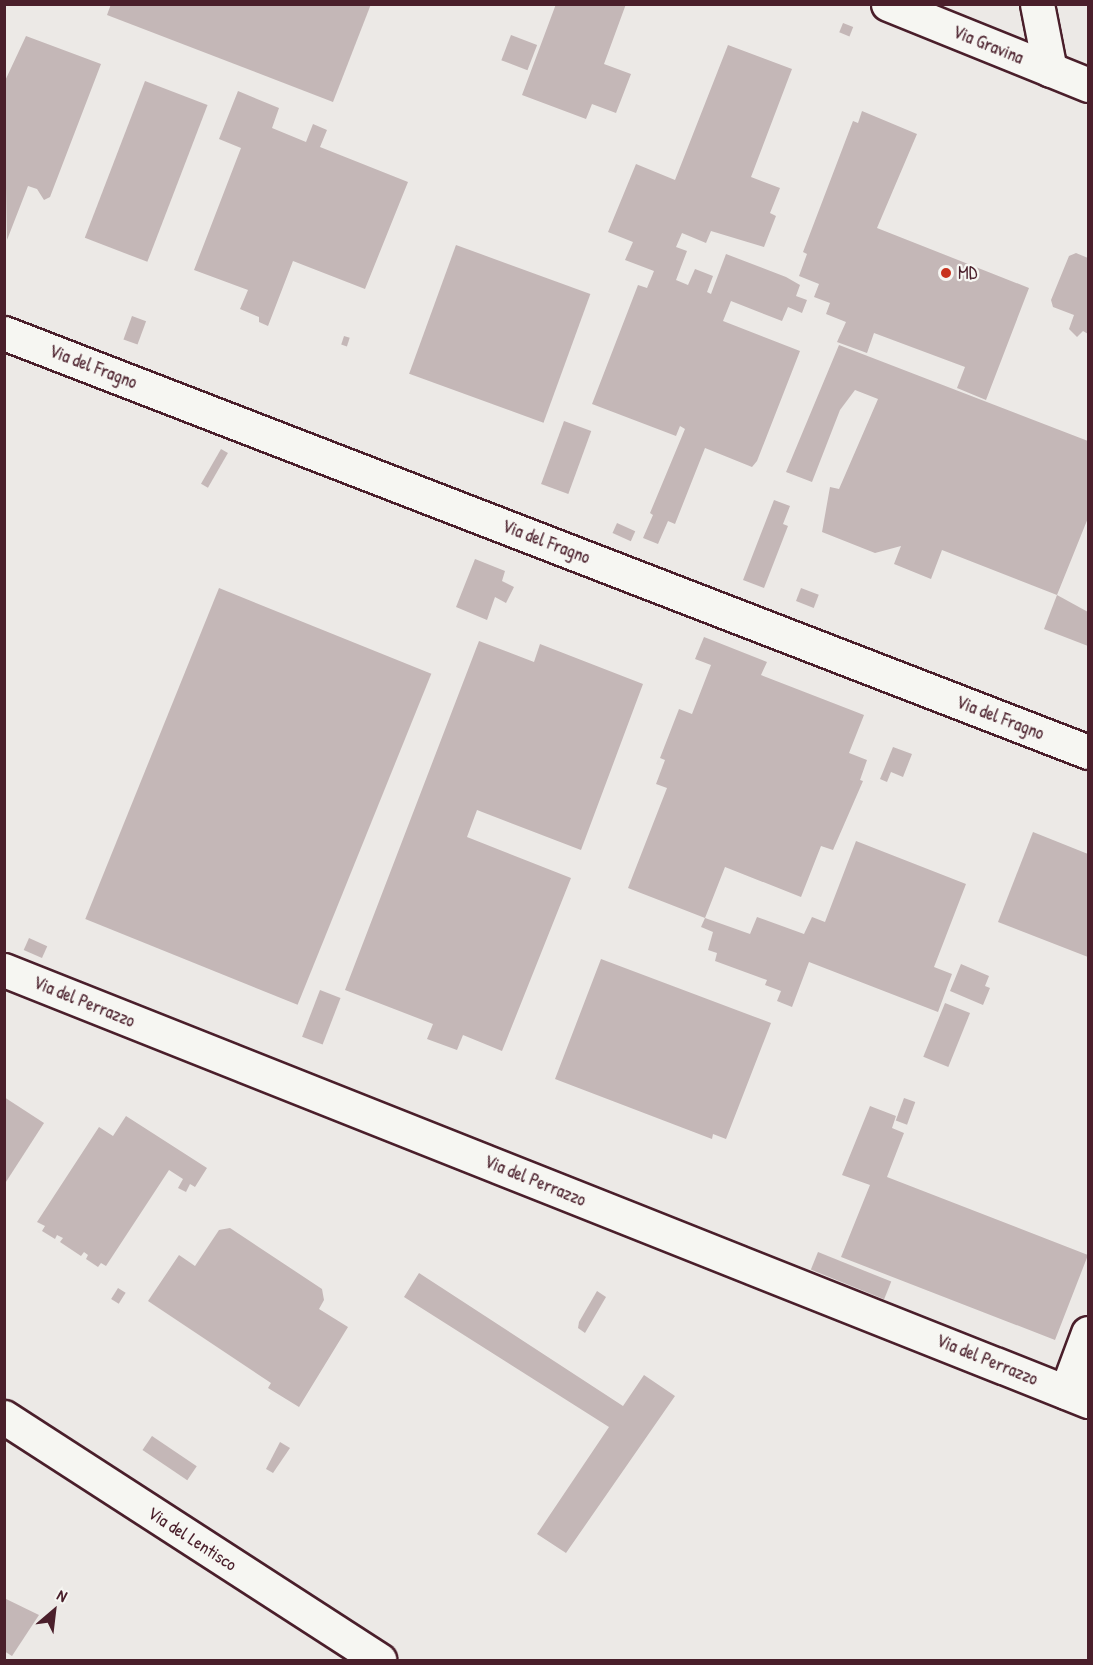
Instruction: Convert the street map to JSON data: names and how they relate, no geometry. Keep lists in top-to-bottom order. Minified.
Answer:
{"streets":{"street":["Via Gravina","Via del Fragno","Via del Perrazzo","Via del Lentisco"]},"places":["MD"],"north":"top right"}
